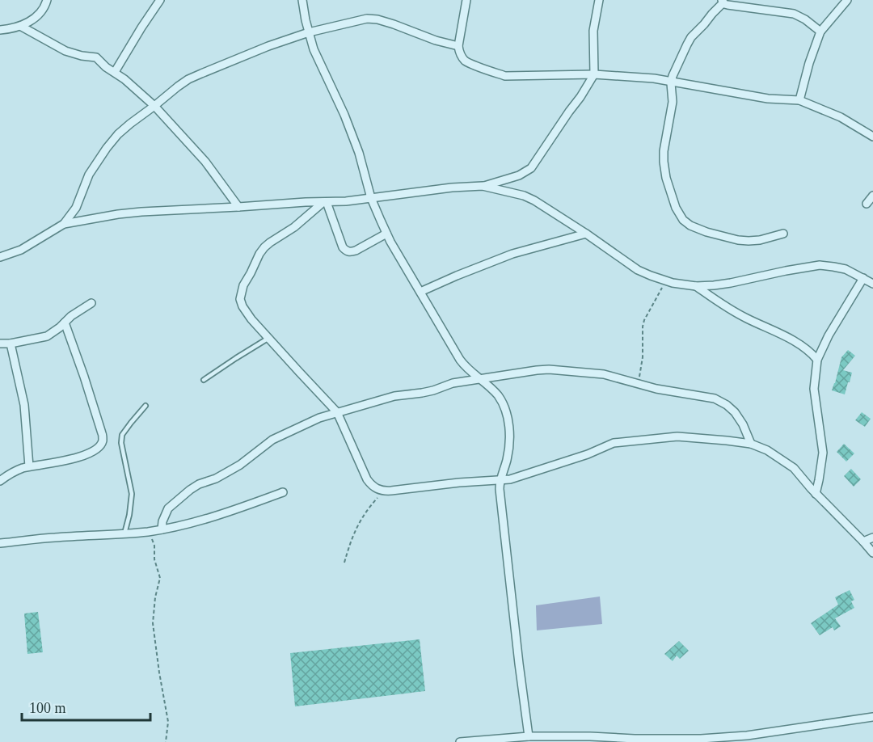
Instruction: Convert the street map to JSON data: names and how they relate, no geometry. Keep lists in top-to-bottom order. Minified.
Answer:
{"scale_bar":"100 m"}
